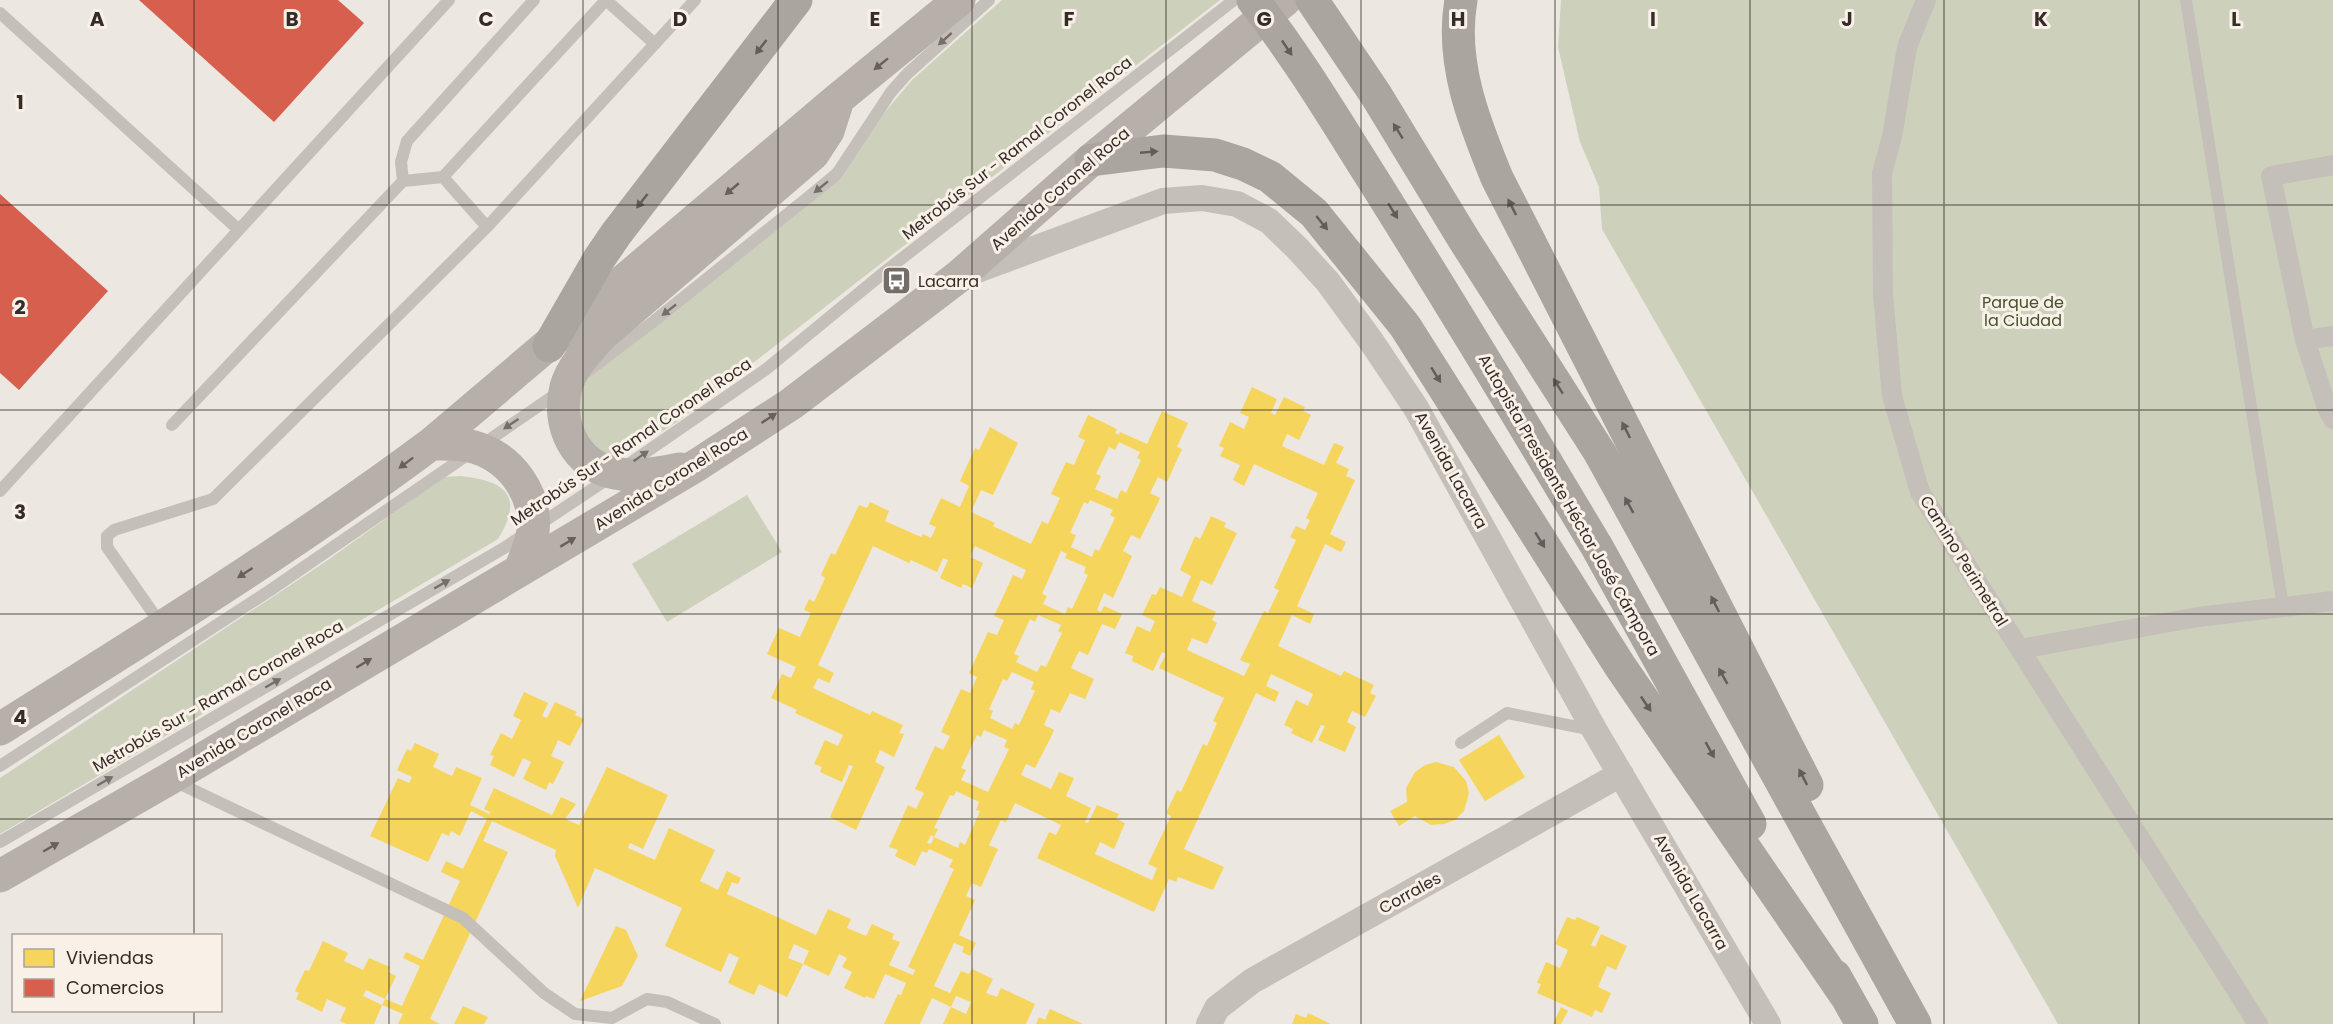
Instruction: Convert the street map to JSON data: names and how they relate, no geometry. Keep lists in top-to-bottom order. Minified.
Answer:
{"streets":{"highway":["Autopista Presidente Héctor José Cámpora"],"main road":["Avenida Coronel Roca"],"street":["Avenida Lacarra","Camino Perimetral","Corrales"],"lane":["Metrobús Sur - Ramal Coronel Roca"]},"crossings":[["Avenida Coronel Roca","Avenida Lacarra"],["Avenida Lacarra","Corrales"]],"parks":["Parque de la Ciudad"],"places":{"bus stop":["Lacarra"]},"legend":["Viviendas","Comercios"],"grid":{"columns":["A","B","C","D","E","F","G","H","I","J","K","L"],"rows":["1","2","3","4"]}}
